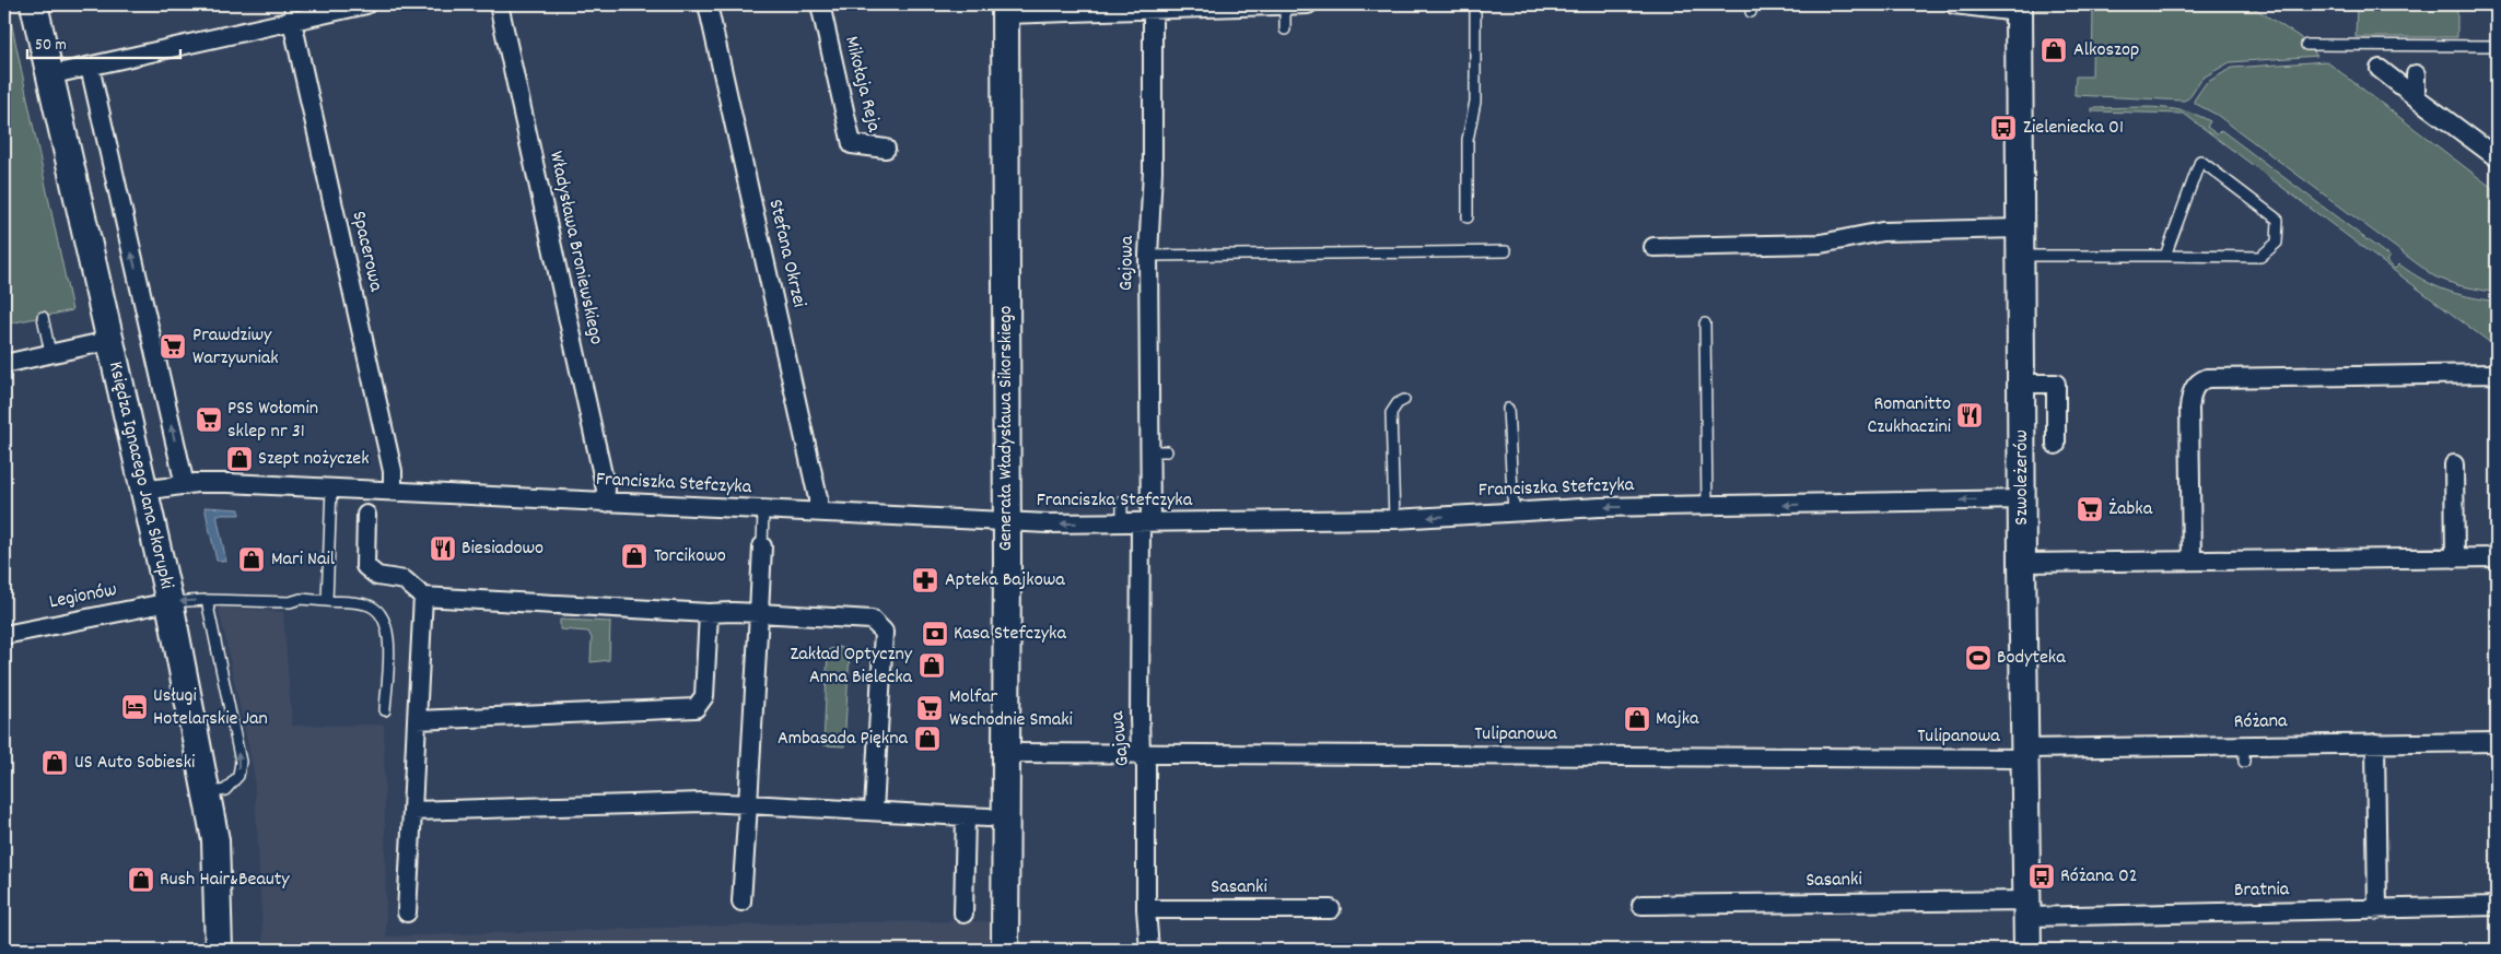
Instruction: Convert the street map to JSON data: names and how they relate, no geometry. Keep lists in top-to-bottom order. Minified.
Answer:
{"streets":{"street":["Mikołaja Reja","Władysława Broniewskiego","Spacerowa","Stefana Okrzei","Gajowa","Generała Władysława Sikorskiego","Księdza Ignacego Jana Skorupki","Szwoleżerów","Franciszka Stefczyka","Legionów","Różana","Tulipanowa","Sasanki","Bratnia"]},"crossings":[["Władysława Broniewskiego","Franciszka Stefczyka"],["Spacerowa","Franciszka Stefczyka"],["Stefana Okrzei","Franciszka Stefczyka"],["Gajowa","Franciszka Stefczyka"],["Gajowa","Tulipanowa"],["Gajowa","Sasanki"],["Generała Władysława Sikorskiego","Franciszka Stefczyka"],["Generała Władysława Sikorskiego","Tulipanowa"],["Księdza Ignacego Jana Skorupki","Franciszka Stefczyka"],["Księdza Ignacego Jana Skorupki","Legionów"],["Szwoleżerów","Franciszka Stefczyka"],["Szwoleżerów","Różana"],["Szwoleżerów","Tulipanowa"],["Szwoleżerów","Sasanki"],["Szwoleżerów","Bratnia"],["Różana","Tulipanowa"],["Sasanki","Bratnia"]],"one_way":["Franciszka Stefczyka"],"places":{"shop":["Alkoszop","Szept nożyczek","Torcikowo","Mari Nail","Zakład Optyczny Anna Bielecka","Majka","Ambasada Piękna","US Auto Sobieski","Rush Hair&Beauty"],"bus stop":["Zieleniecka 01","Różana 02"],"supermarket":["Prawdziwy Warzywniak","PSS Wołomin sklep nr 31","Żabka","Molfar Wschodnie Smaki"],"restaurant":["Romanitto Czukhaczini","Biesiadowo"],"pharmacy":["Apteka Bajkowa"],"bank":["Kasa Stefczyka"],"sports":["Bodyteka"],"hotel":["Usługi Hotelarskie Jan"]},"scale_bar":"50 m"}
